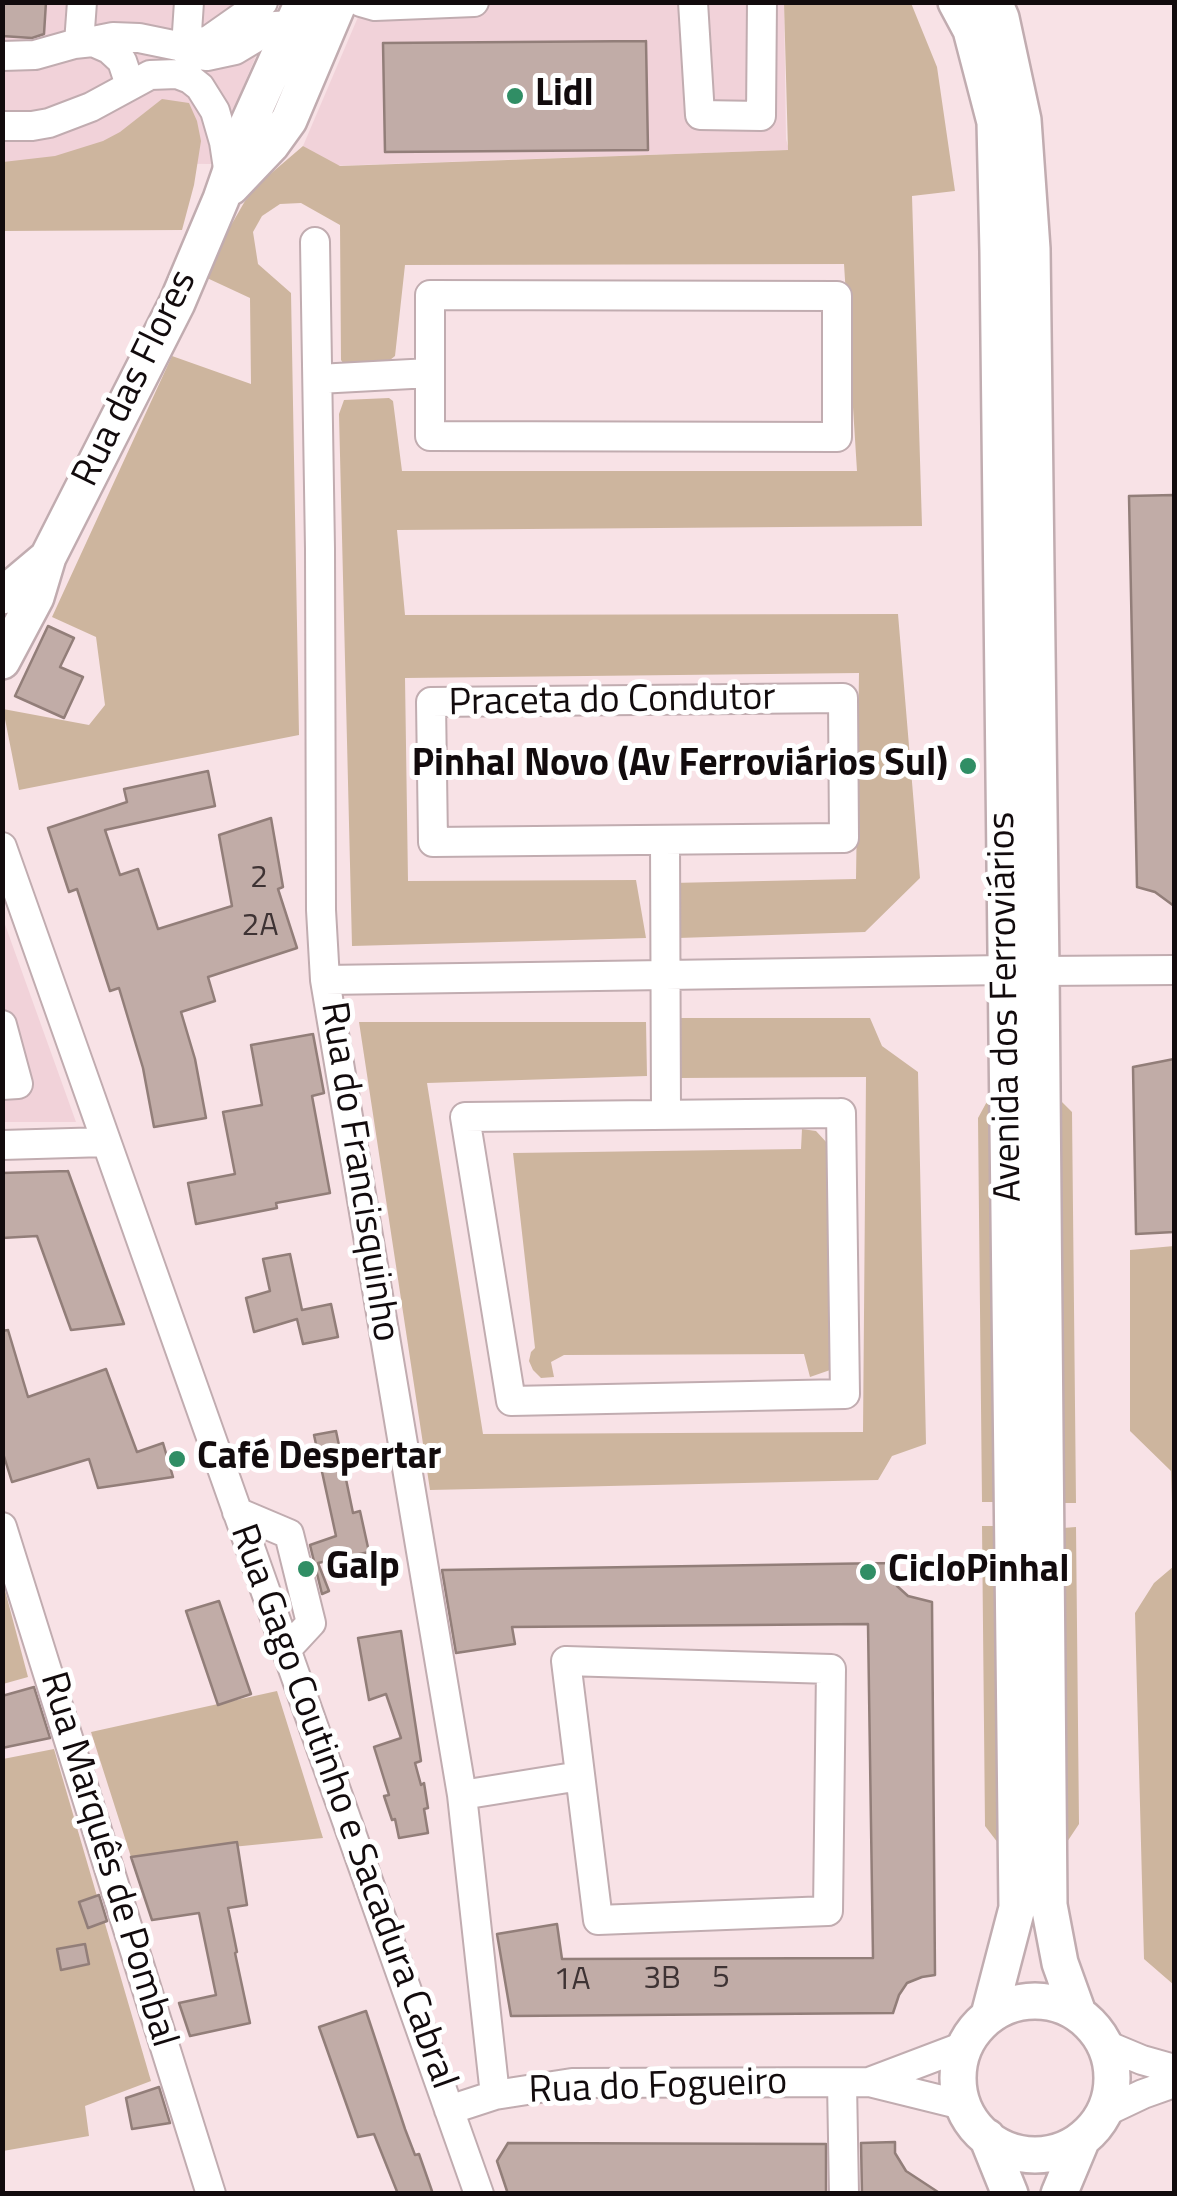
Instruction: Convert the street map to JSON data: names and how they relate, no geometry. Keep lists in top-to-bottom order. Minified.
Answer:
{"streets":{"main road":["Rua das Flores","Avenida dos Ferroviários"],"street":["Praceta do Condutor","Rua do Francisquinho","Rua Gago Coutinho e Sacadura Cabral","Rua Marquês de Pombal","Rua do Fogueiro"]},"crossings":[["Avenida dos Ferroviários","Rua do Fogueiro"],["Rua do Francisquinho","Rua do Fogueiro"],["Rua Gago Coutinho e Sacadura Cabral","Rua do Fogueiro"]],"places":["Lidl","Pinhal Novo (Av Ferroviários Sul)","Café Despertar","Galp","CicloPinhal"],"house_numbers":["2","2A","5","3B","1A"]}
